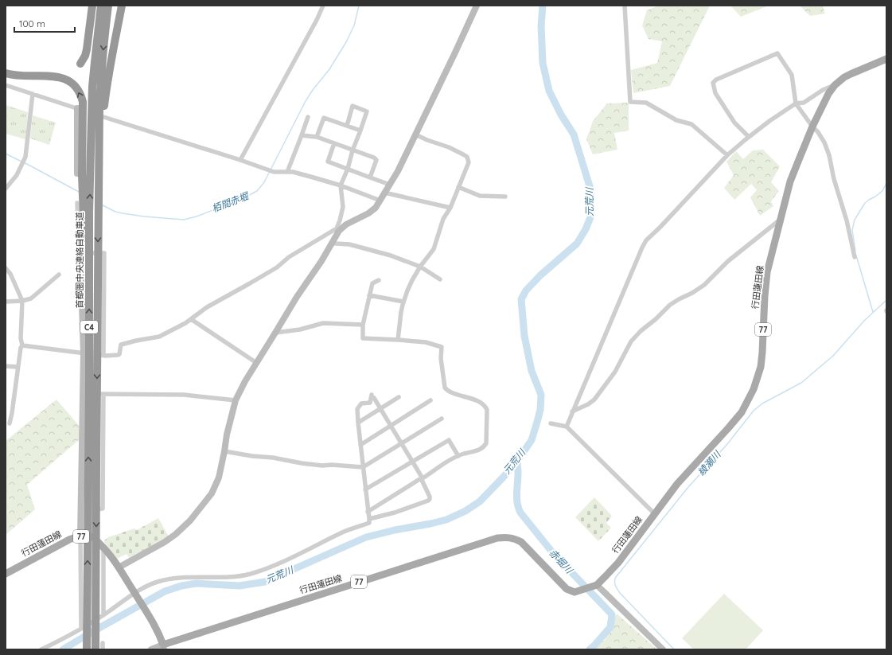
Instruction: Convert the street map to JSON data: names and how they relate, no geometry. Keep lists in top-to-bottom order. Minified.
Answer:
{"streets":{"highway":["首都圏中央連絡自動車道","C4"],"main road":["行田蓮田線","77"]},"crossings":[["行田蓮田線","77"]],"water":["栢間赤堀","元荒川","綾瀬川","赤堀川"],"scale_bar":"100 m"}
